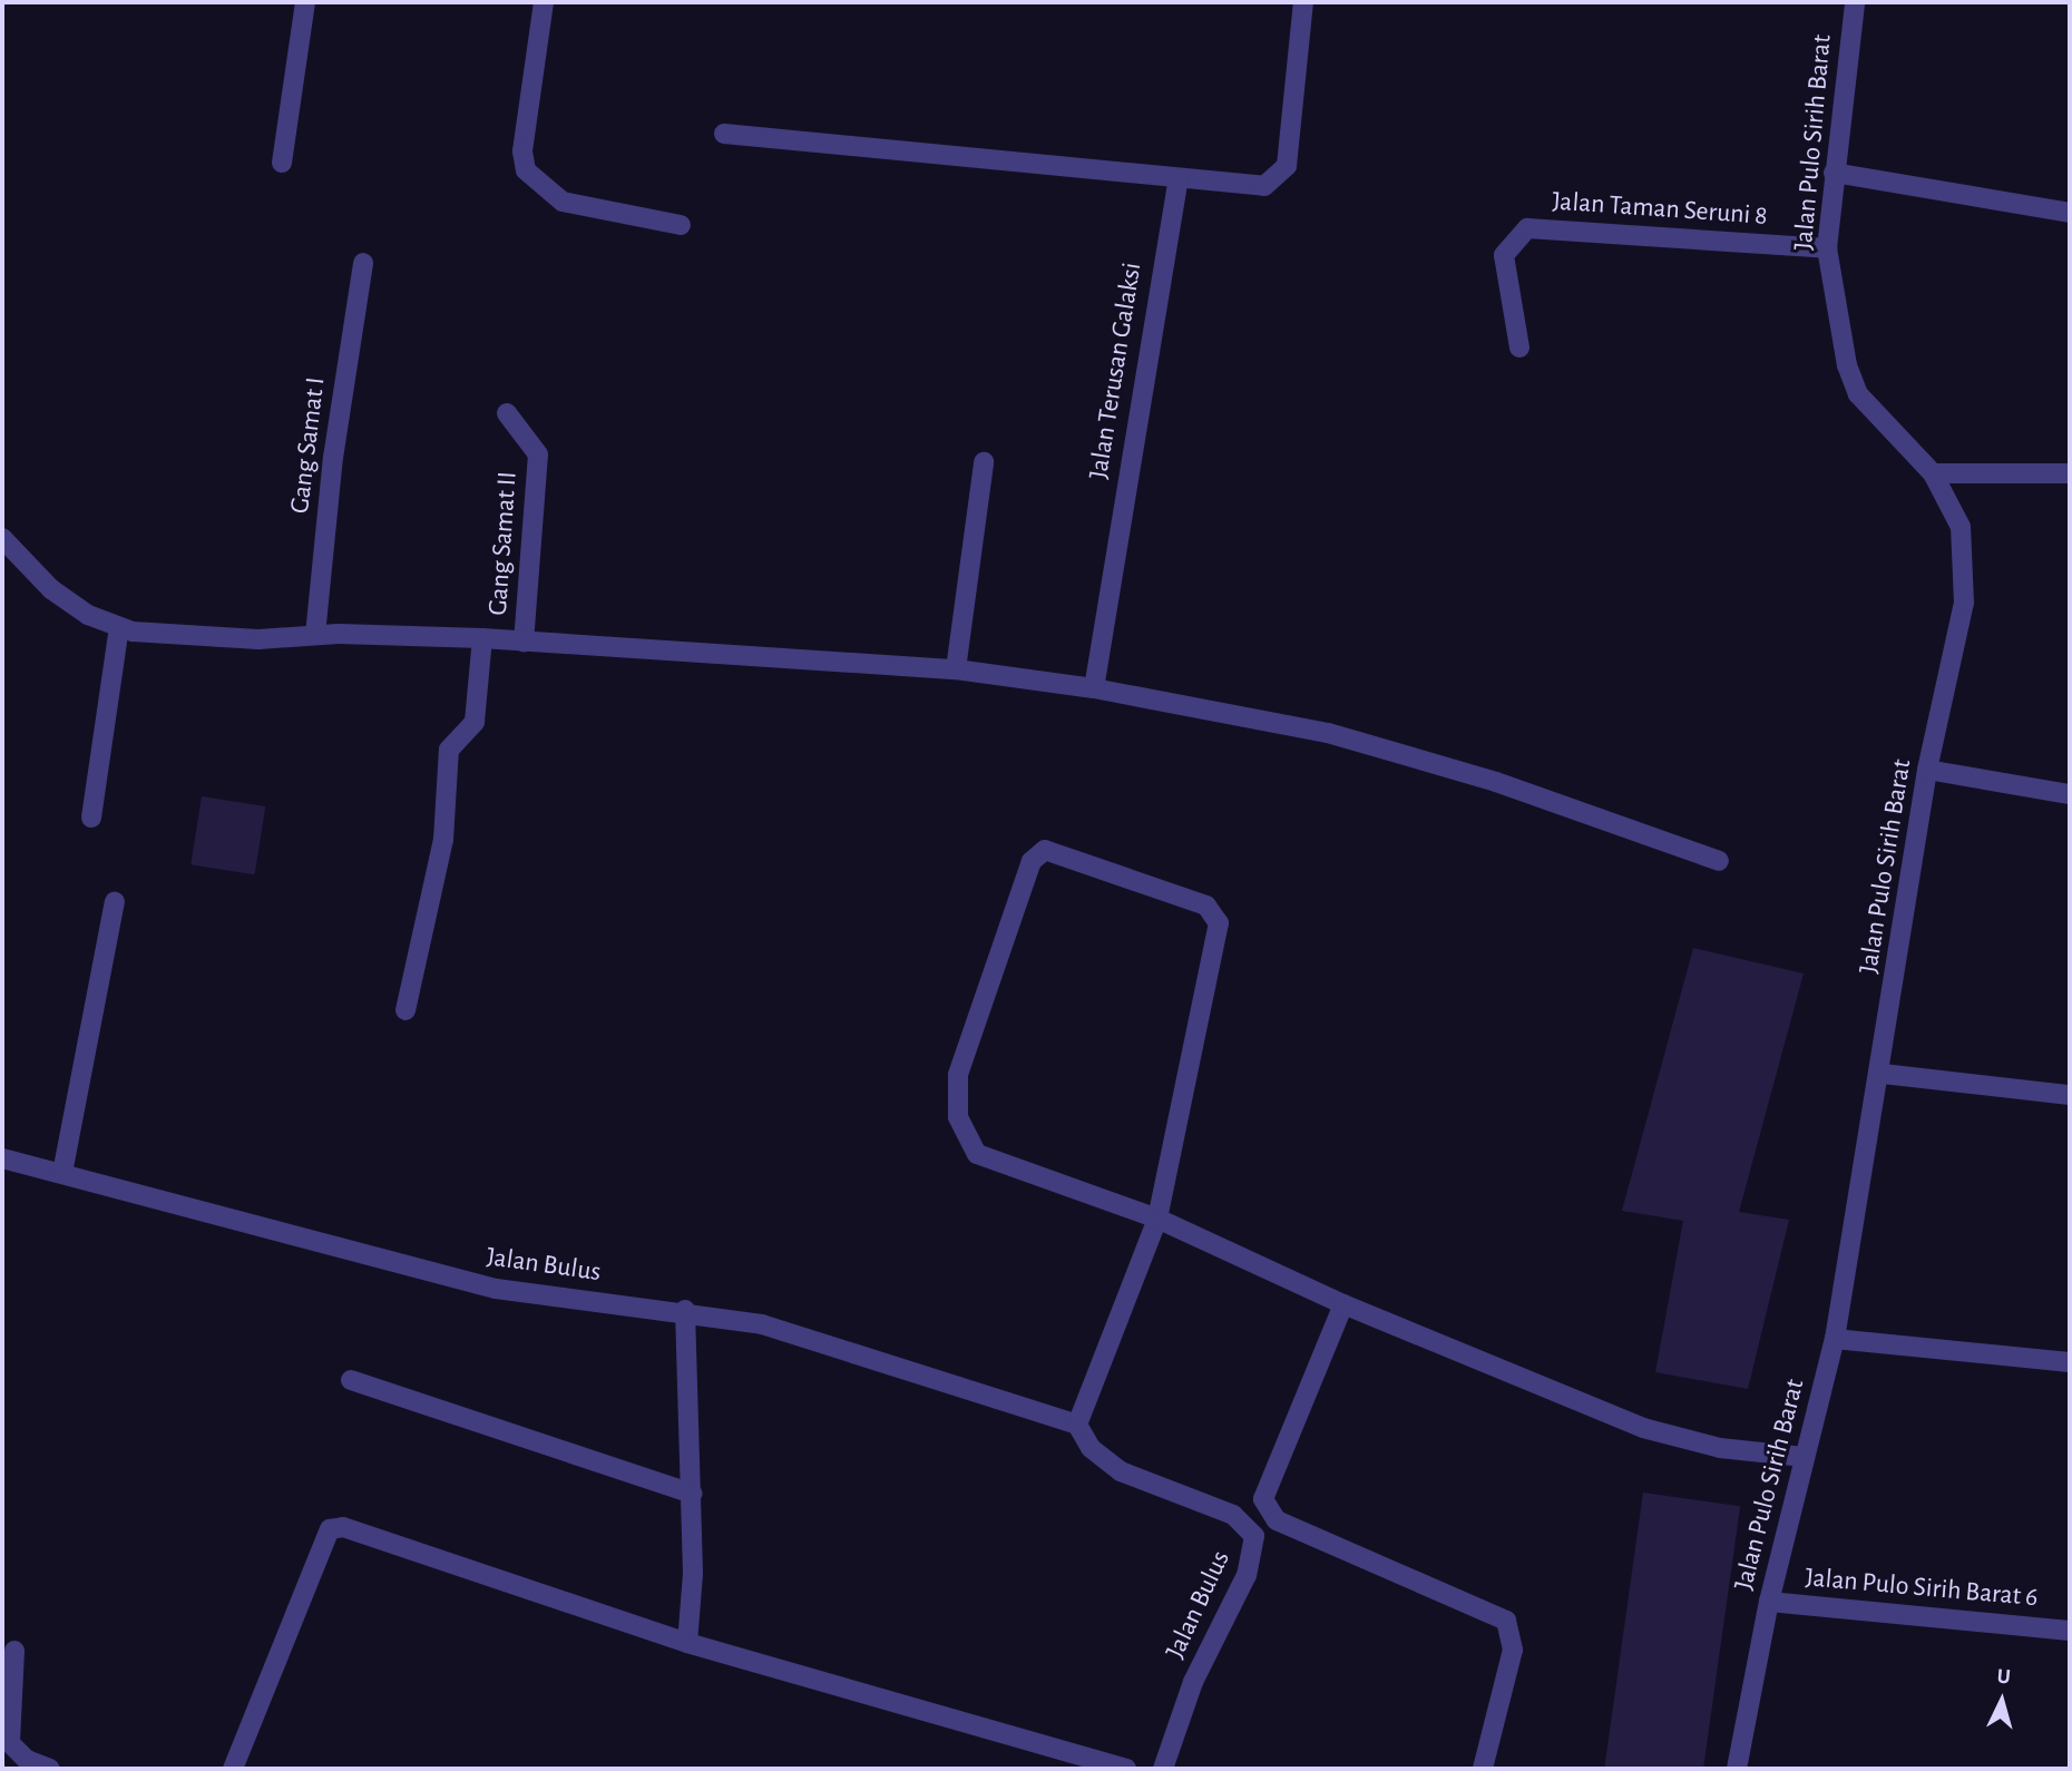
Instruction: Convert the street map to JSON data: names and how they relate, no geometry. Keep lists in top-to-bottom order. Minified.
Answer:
{"streets":{"street":["Jalan Pulo Sirih Barat","Jalan Taman Seruni 8","Jalan Terusan Galaksi","Gang Samat I","Gang Samat II","Jalan Bulus","Jalan Pulo Sirih Barat 6"]},"crossings":[["Jalan Pulo Sirih Barat","Jalan Taman Seruni 8"],["Jalan Pulo Sirih Barat","Jalan Pulo Sirih Barat 6"]],"north":"top"}
